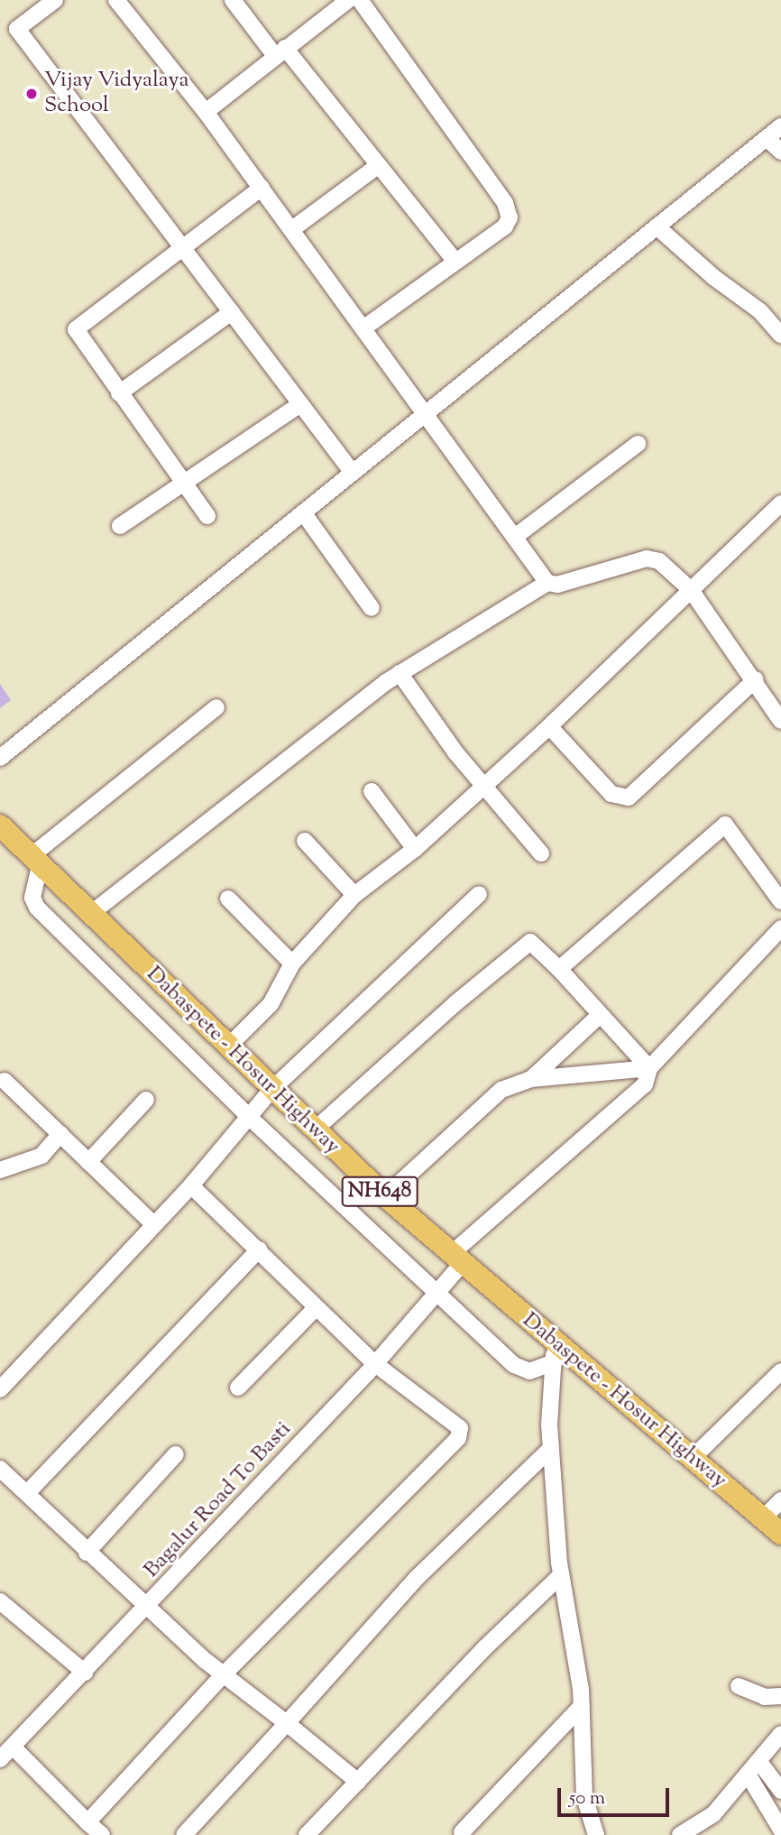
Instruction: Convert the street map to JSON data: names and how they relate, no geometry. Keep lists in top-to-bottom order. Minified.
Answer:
{"streets":{"highway":["Dabaspete - Hosur Highway","NH648"],"street":["Bagalur Road To Basti"]},"crossings":[["Dabaspete - Hosur Highway","Bagalur Road To Basti"]],"places":["Vijay Vidyalaya School"],"scale_bar":"50 m"}
